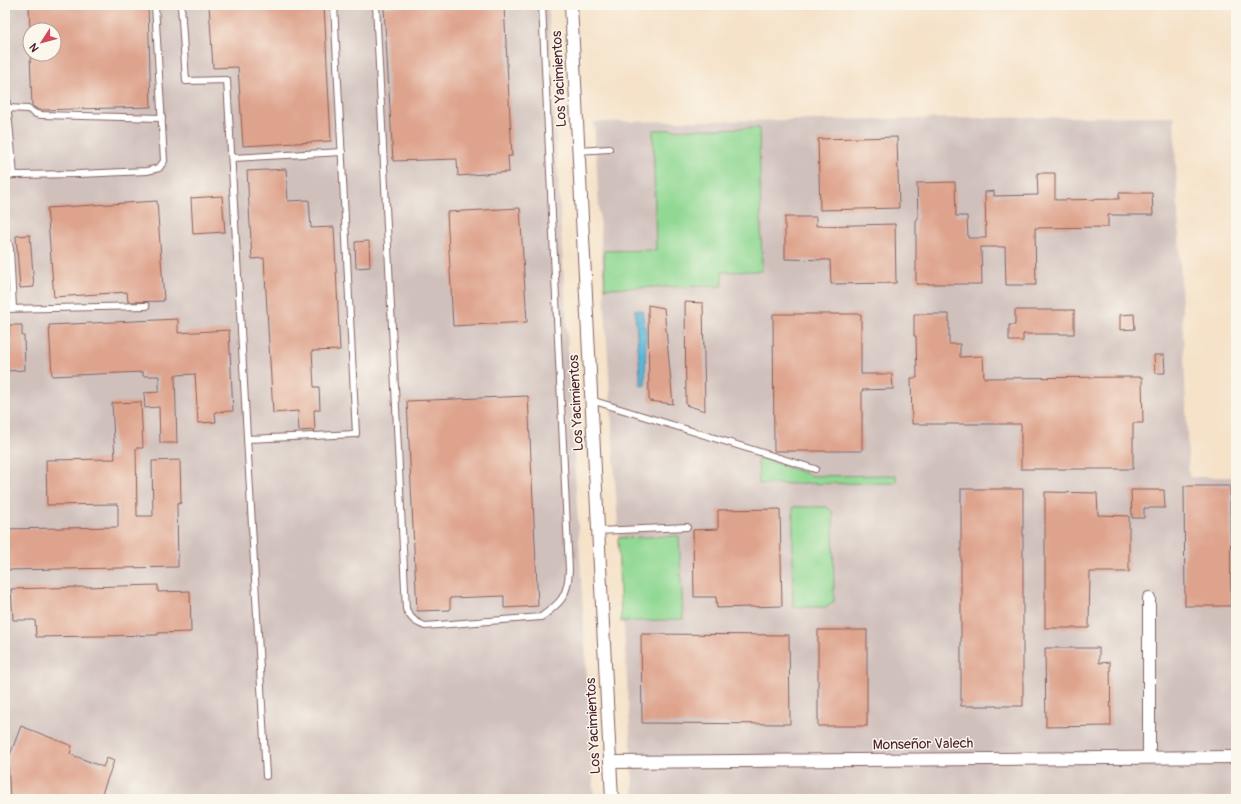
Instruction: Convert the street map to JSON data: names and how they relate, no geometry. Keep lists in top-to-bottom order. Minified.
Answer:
{"streets":{"street":["Los Yacimientos","Monseñor Valech"]},"crossings":[["Los Yacimientos","Monseñor Valech"]],"north":"bottom left"}
